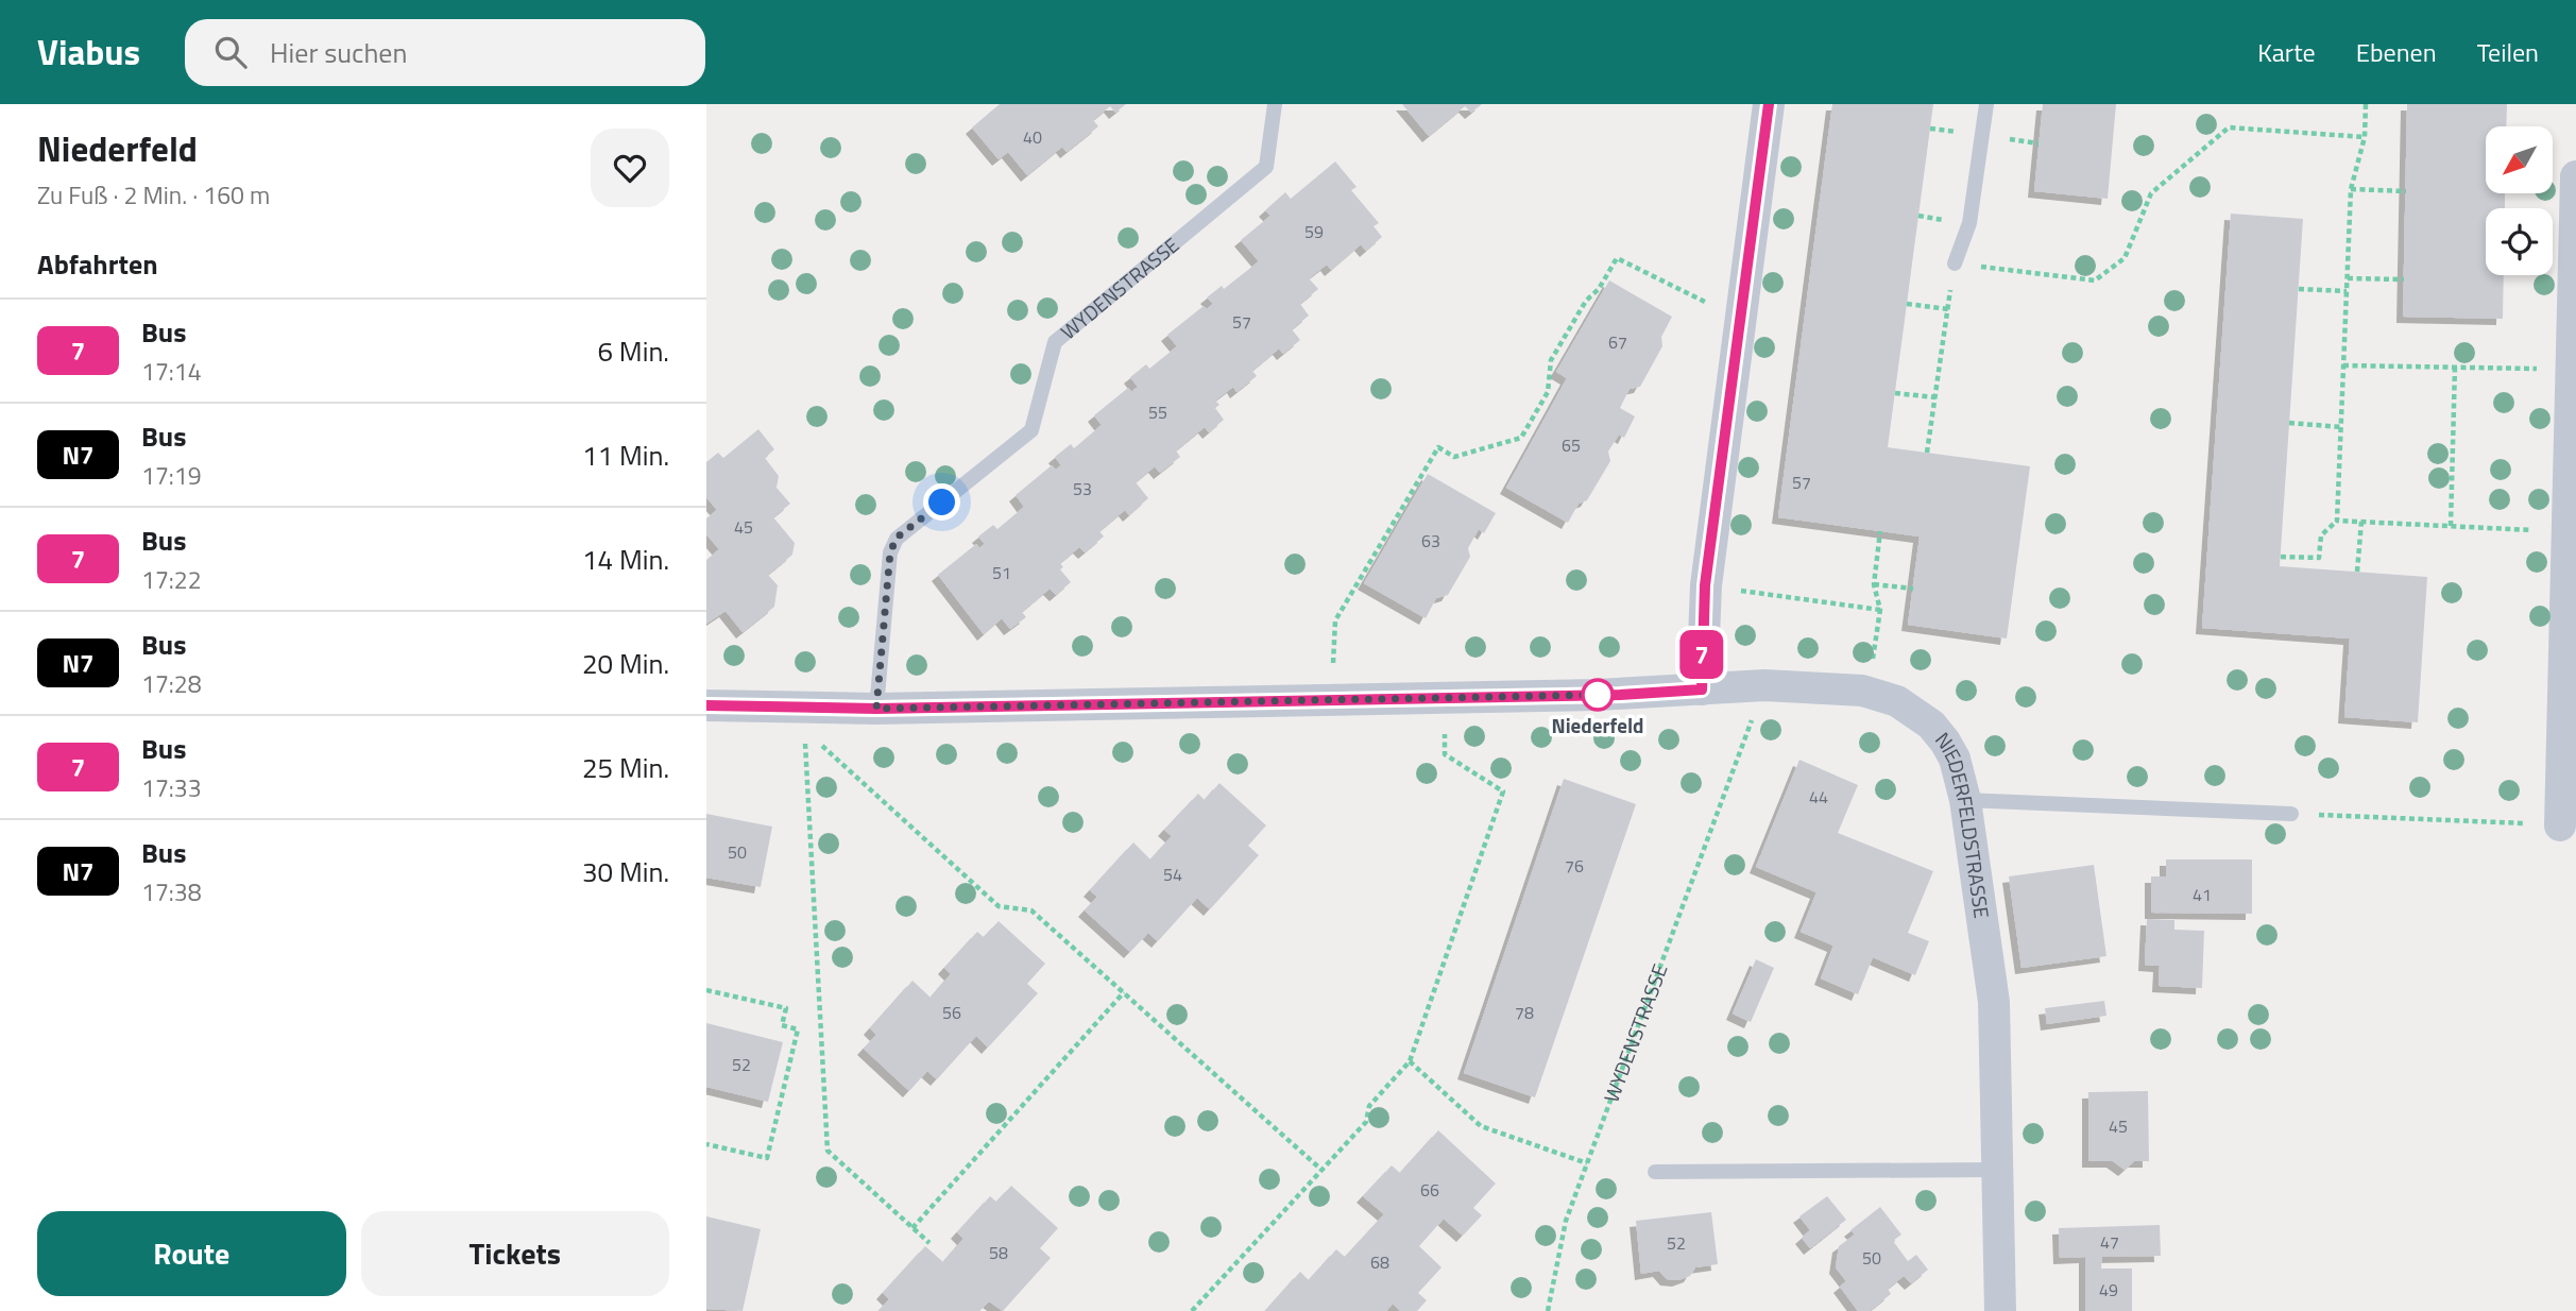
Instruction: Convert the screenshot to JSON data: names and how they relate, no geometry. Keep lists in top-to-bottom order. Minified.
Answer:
{"streets":{"street":["NIEDERFELDSTRASSE"],"lane":["WYDENSTRASSE"]},"crossings":[["WYDENSTRASSE","NIEDERFELDSTRASSE"]],"places":["Niederfeld"],"lines":["bus line 7"],"house_numbers":["40","59","57","67","55","65","57","53","45","63","51","44","50","76","54","41","56","78","52","45","66","47","52","58","50","68","49"],"north":"bottom left","page":{"header":"Viabus","search":"Hier suchen","nav":["Karte","Ebenen","Teilen"],"heading":[["Niederfeld","Zu Fuß · 2 Min. · 160 m"],"Abfahrten"],"on_map":"7","list":[{"mark":"7","name":"Bus","note":"17:14","value":"6 Min."},{"mark":"N7","name":"Bus","note":"17:19","value":"11 Min."},{"mark":"7","name":"Bus","note":"17:22","value":"14 Min."},{"mark":"N7","name":"Bus","note":"17:28","value":"20 Min."},{"mark":"7","name":"Bus","note":"17:33","value":"25 Min."},{"mark":"N7","name":"Bus","note":"17:38","value":"30 Min."}],"buttons":["Route","Tickets"]}}
